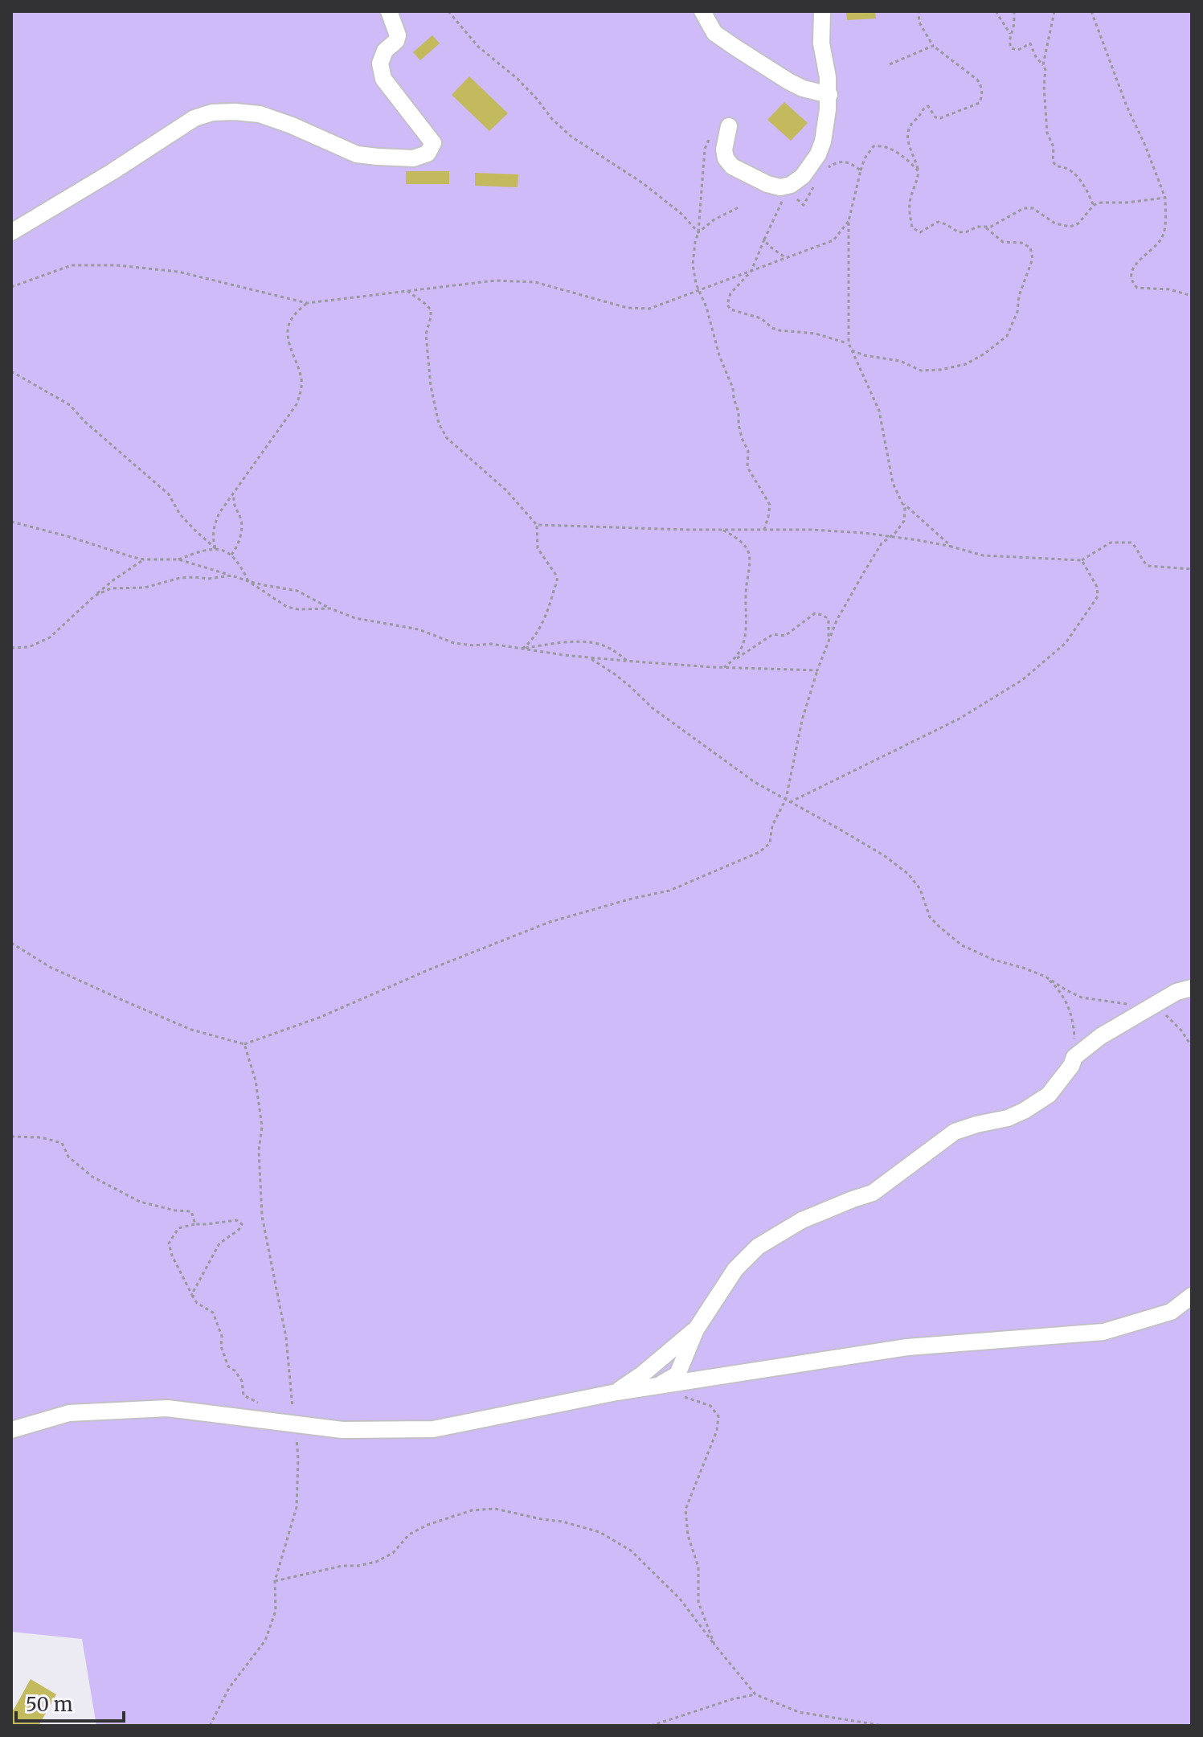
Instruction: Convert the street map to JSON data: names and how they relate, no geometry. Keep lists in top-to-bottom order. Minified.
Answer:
{"scale_bar":"50 m"}
